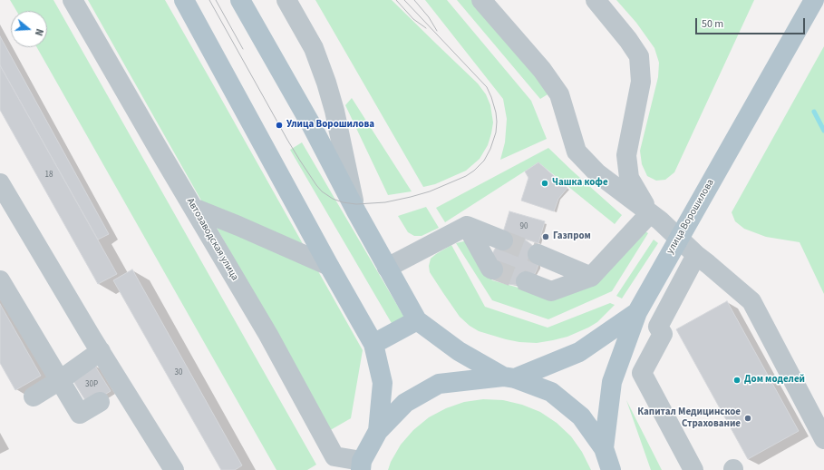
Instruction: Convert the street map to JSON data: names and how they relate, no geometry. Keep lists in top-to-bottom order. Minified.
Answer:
{"streets":{"main road":["улица Ворошилова"],"street":["Автозаводская улица"]},"places":["Улица Ворошилова","Чашка кофе","Газпром","Дом моделей","Капитал Медицинское Страхование"],"house_numbers":["18","90","30","30Р"],"scale_bar":"50 m","north":"right"}
